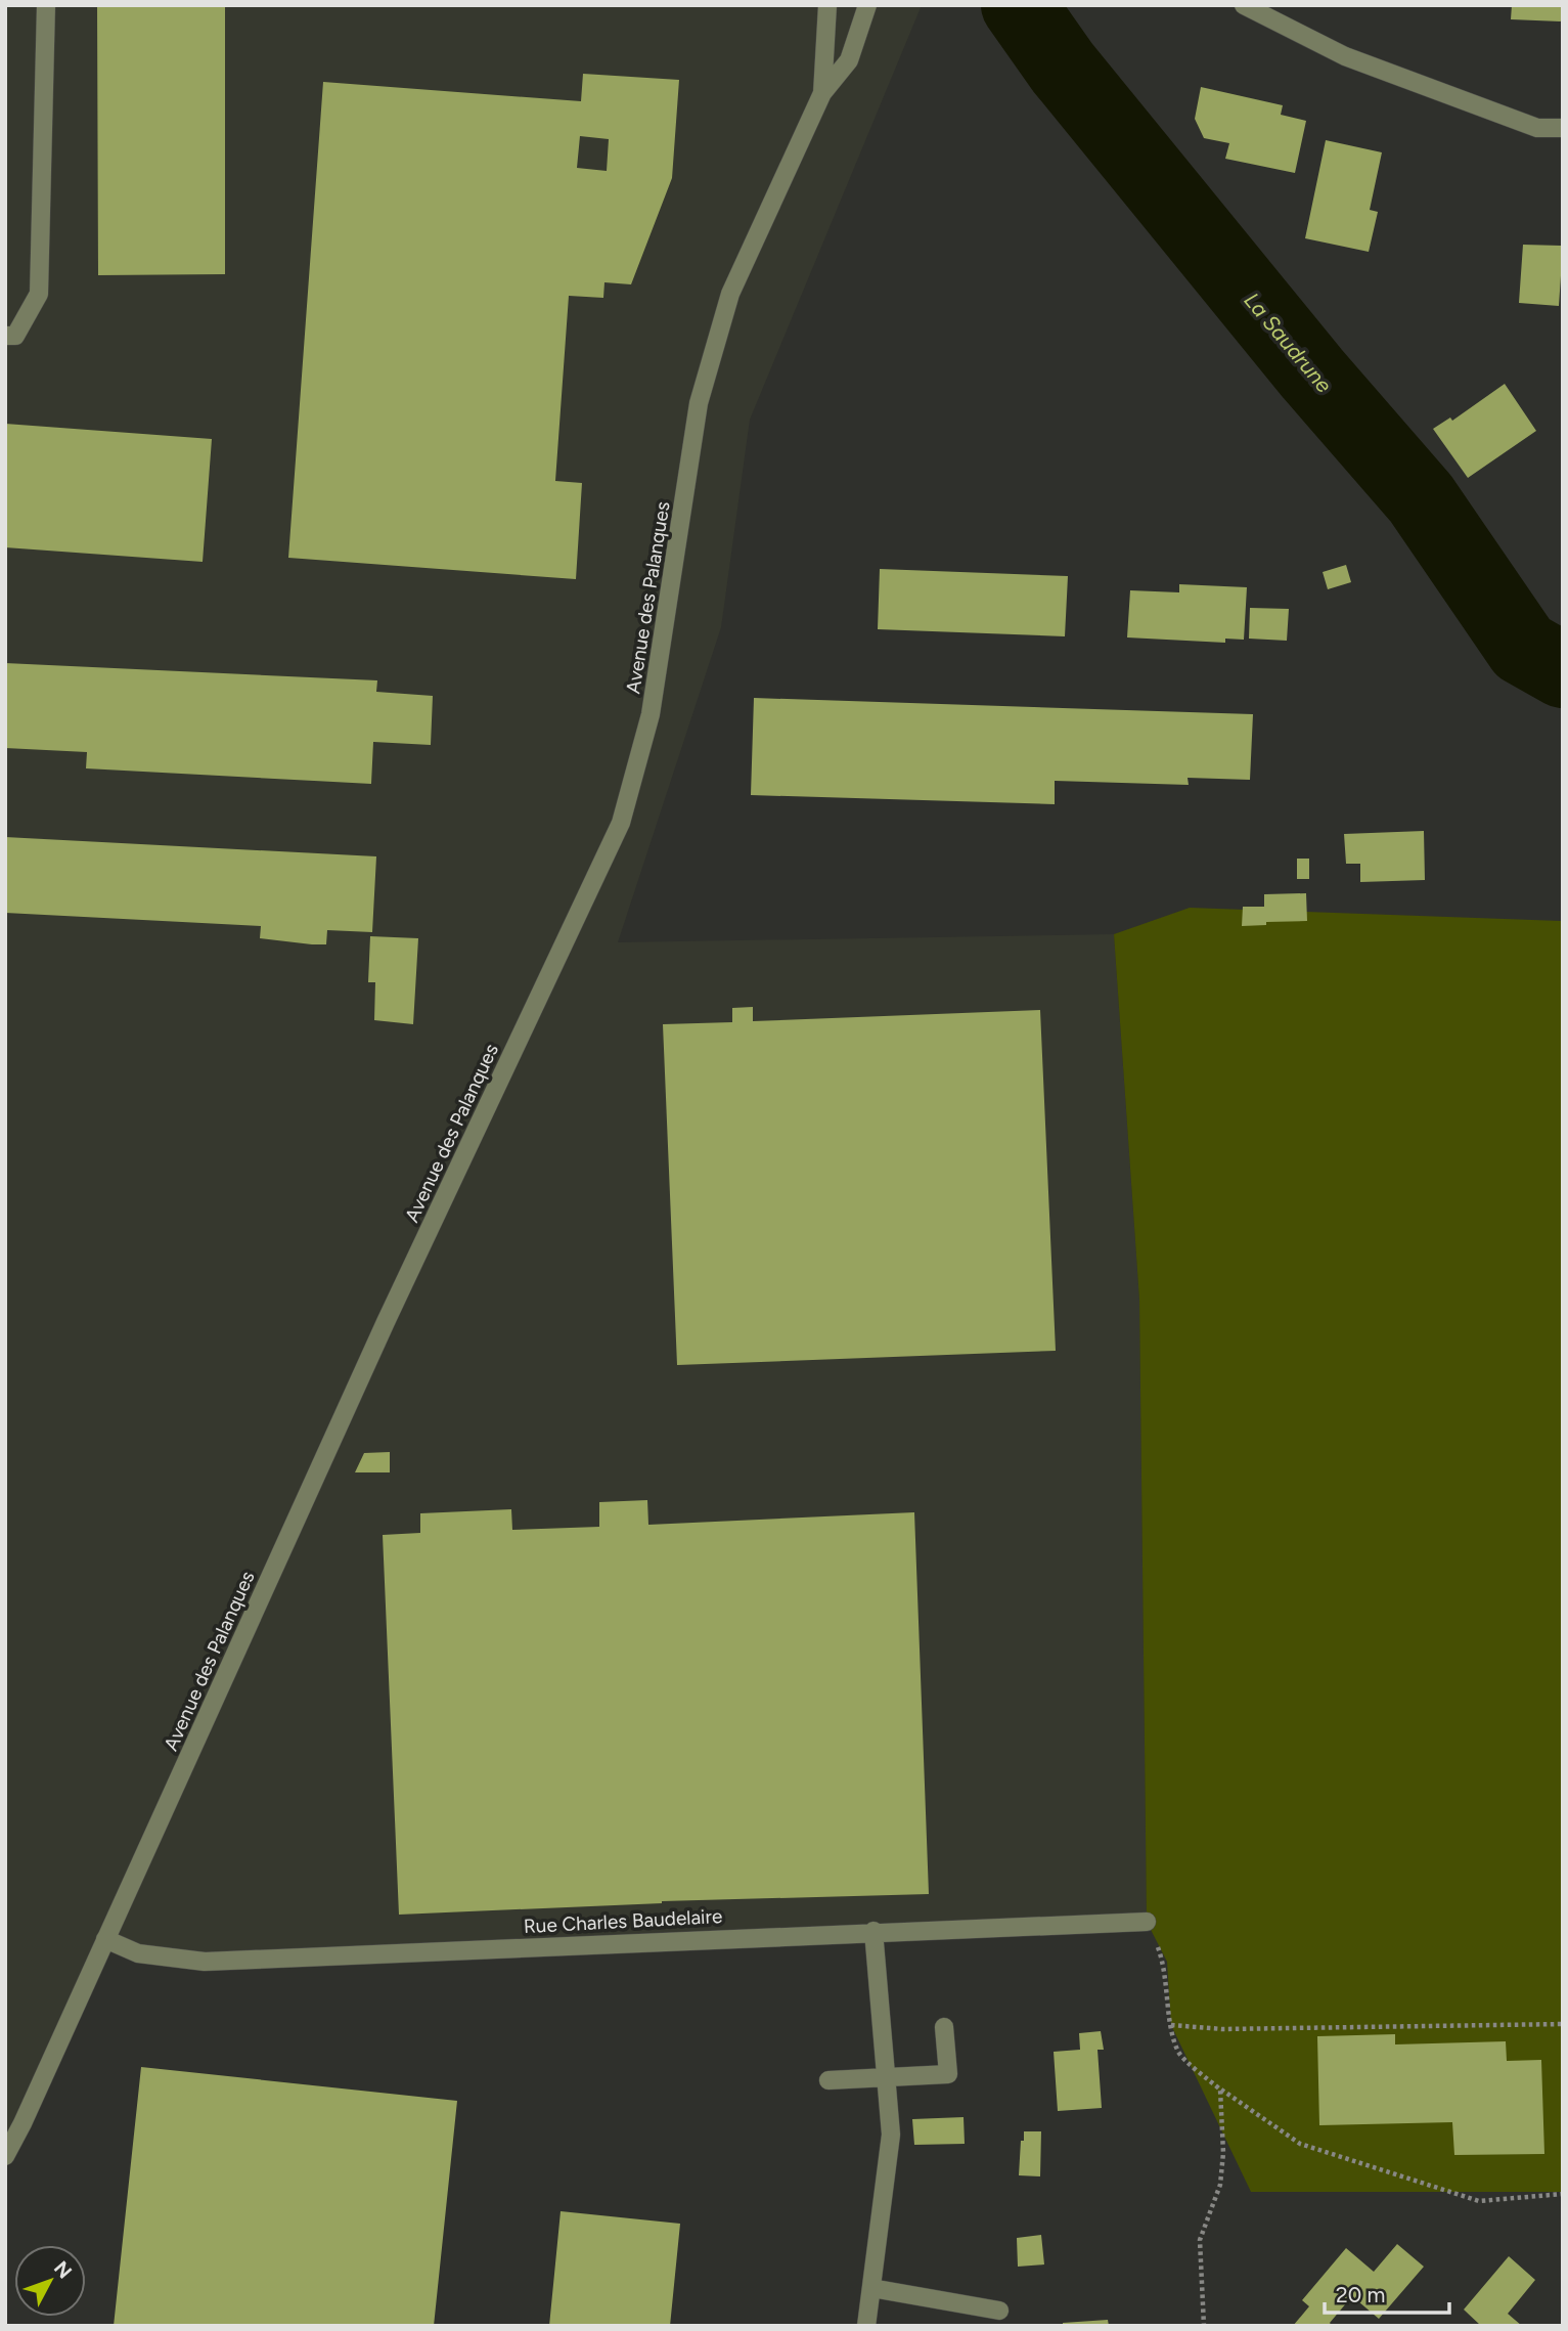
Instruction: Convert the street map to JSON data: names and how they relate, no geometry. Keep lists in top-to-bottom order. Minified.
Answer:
{"streets":{"street":["Avenue des Palanques","Rue Charles Baudelaire"]},"crossings":[["Avenue des Palanques","Rue Charles Baudelaire"]],"water":["La Saudrune"],"scale_bar":"20 m","north":"top right"}
